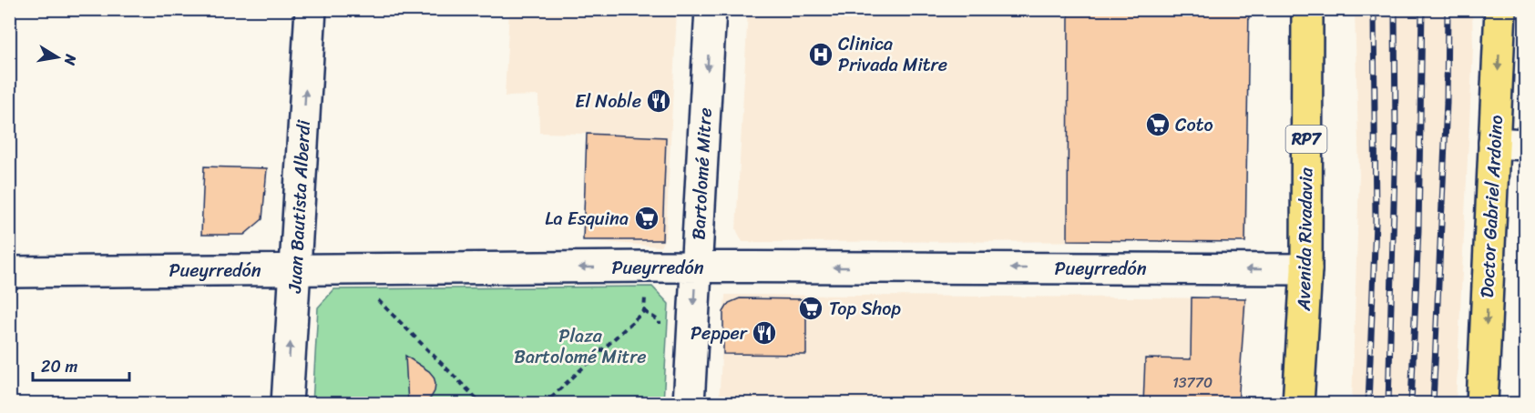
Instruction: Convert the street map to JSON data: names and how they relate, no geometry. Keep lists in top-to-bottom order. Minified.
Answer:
{"streets":{"main road":["RP7","Doctor Gabriel Ardoino","Avenida Rivadavia"],"street":["Bartolomé Mitre","Juan Bautista Alberdi","Pueyrredón"]},"crossings":[["Bartolomé Mitre","Pueyrredón"],["Juan Bautista Alberdi","Pueyrredón"],["Avenida Rivadavia","Pueyrredón"]],"one_way":["Bartolomé Mitre","Juan Bautista Alberdi","Doctor Gabriel Ardoino","Pueyrredón"],"parks":["Plaza Bartolomé Mitre"],"places":{"hospital":["Clinica Privada Mitre"],"restaurant":["El Noble","Pepper"],"supermarket":["Coto","La Esquina","Top Shop"]},"house_numbers":["13770"],"scale_bar":"20 m","north":"right"}
